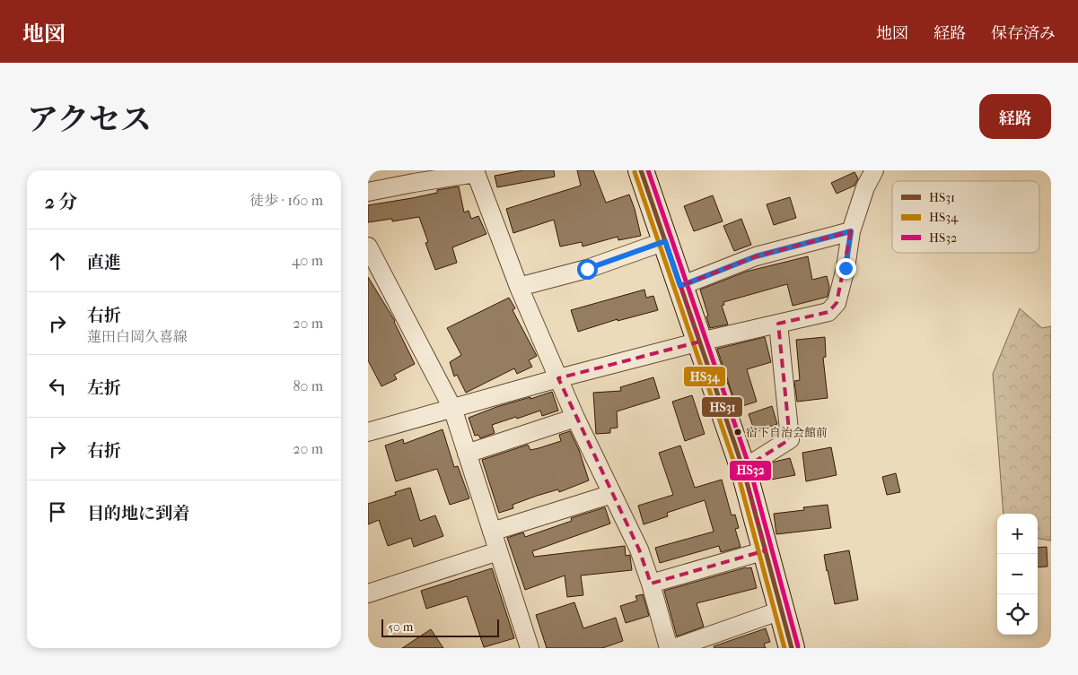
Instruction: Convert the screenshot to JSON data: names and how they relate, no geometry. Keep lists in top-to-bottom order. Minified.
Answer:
{"places":["宿下自治会館前"],"lines":["transit line HS31","transit line HS32","transit line HS34"],"legend":["HS31","HS34","HS32"],"scale_bar":"50 m","page":{"header":"地図","nav":["地図","経路","保存済み"],"title":"アクセス","buttons":"経路","heading":["2 分","徒歩 · 160 m"],"list":[["直進","40 m"],["右折","蓮田白岡久喜線","20 m"],["左折","80 m"],["右折","20 m"],"目的地に到着"],"map_buttons":["+","−"],"scale":"50 m"}}
